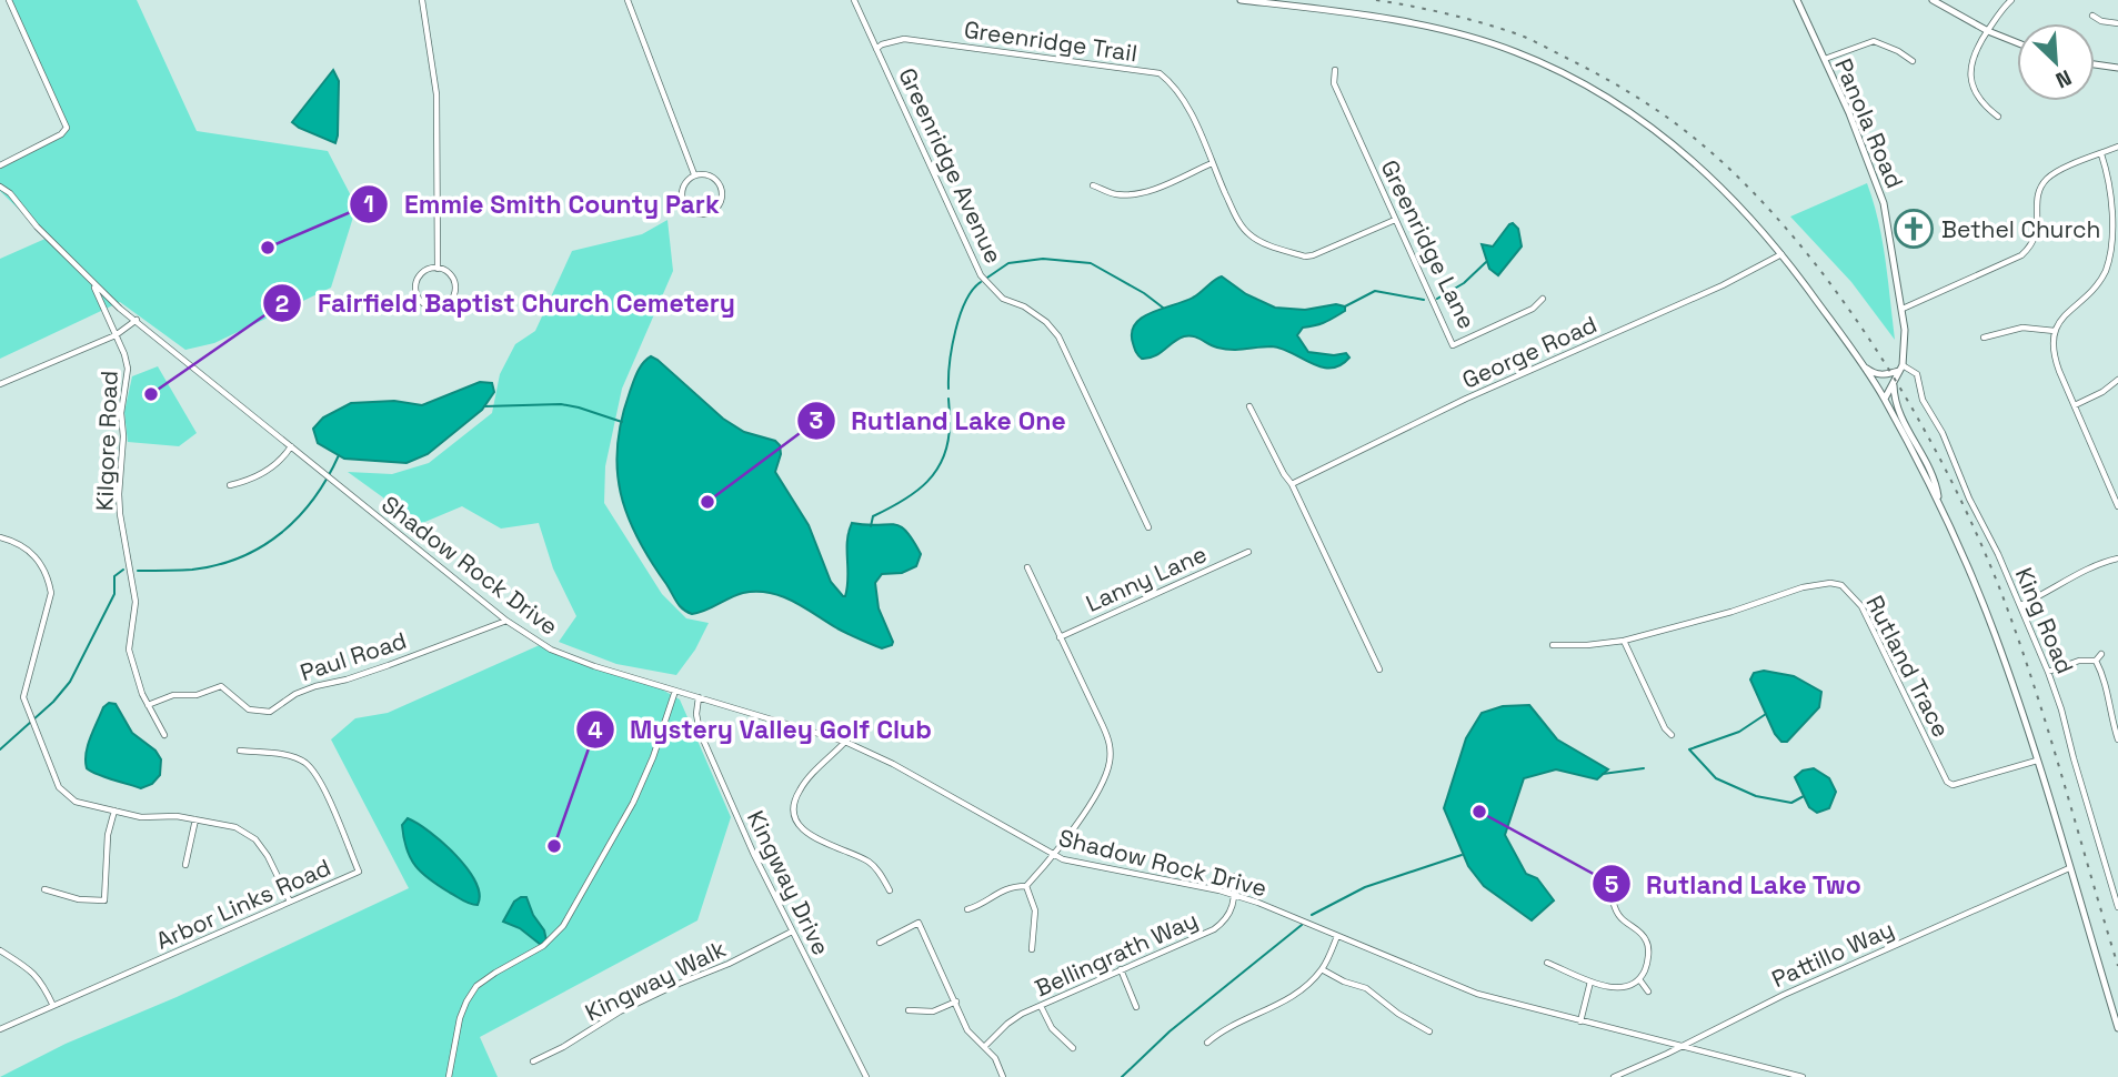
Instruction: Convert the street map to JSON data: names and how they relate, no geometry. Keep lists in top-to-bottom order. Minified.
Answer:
{"streets":{"main road":["Panola Road"],"street":["Greenridge Trail","Greenridge Avenue","Greenridge Lane","George Road","Kilgore Road","Shadow Rock Drive","Lanny Lane","King Road","Paul Road","Rutland Trace","Kingway Drive","Arbor Links Road","Bellingrath Way","Pattillo Way","Kingway Walk"]},"crossings":[["Greenridge Trail","Greenridge Avenue"],["Greenridge Trail","Greenridge Lane"],["Panola Road","King Road"],["Kilgore Road","Shadow Rock Drive"],["Kilgore Road","Paul Road"],["Shadow Rock Drive","Paul Road"],["Shadow Rock Drive","Kingway Drive"],["Shadow Rock Drive","Bellingrath Way"],["Shadow Rock Drive","Pattillo Way"],["Kingway Drive","Kingway Walk"]],"places":{"church":["Bethel Church"],"other":["Emmie Smith County Park","Fairfield Baptist Church Cemetery","Rutland Lake One","Rutland Lake Two","Mystery Valley Golf Club"]},"north":"bottom right"}
